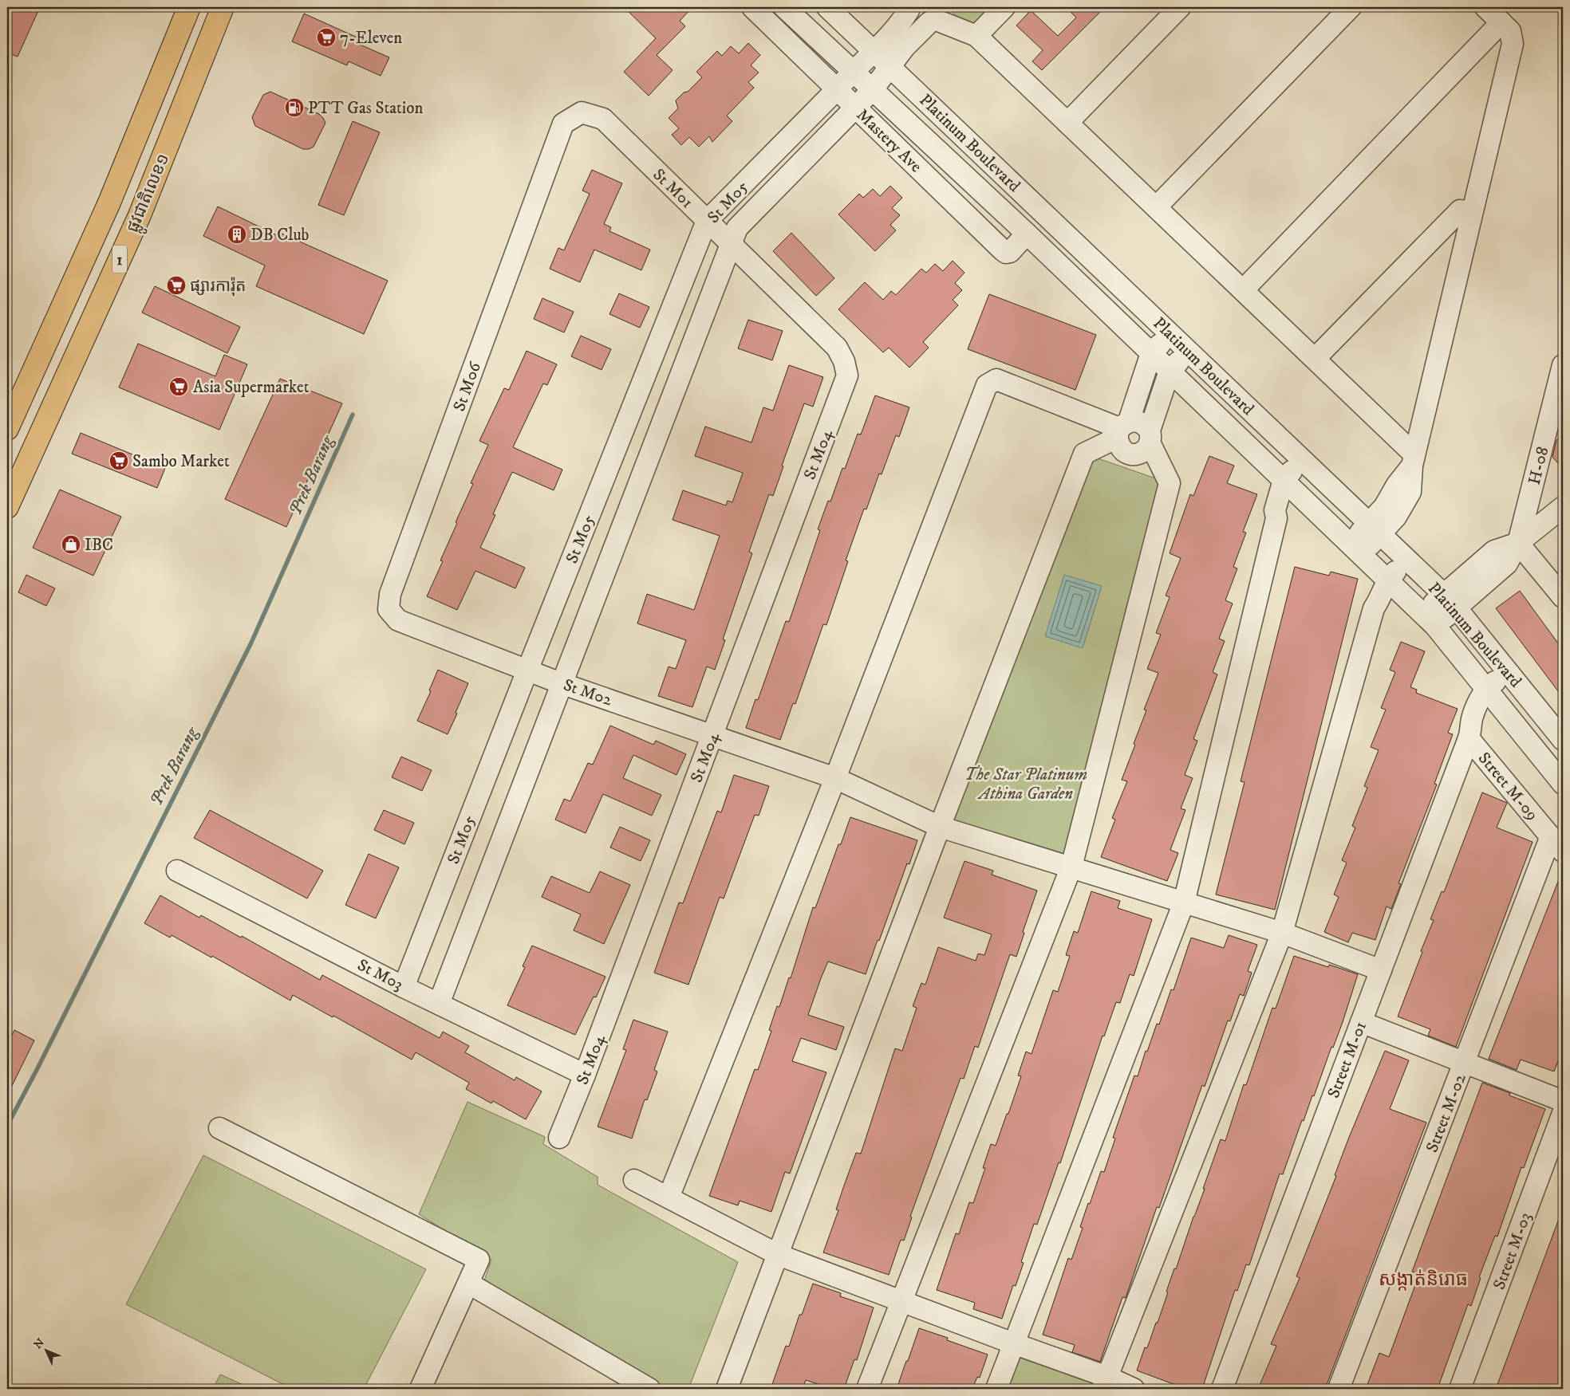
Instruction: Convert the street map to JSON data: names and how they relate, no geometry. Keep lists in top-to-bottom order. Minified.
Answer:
{"streets":{"highway":["ផ្លូវជាតិលេខ១","1"],"street":["Mastery Ave","Platinum Boulevard","St M01","St M05","St M06","St M04","H-08","St M02","Street M-09","St M03","Street M-01","Street M-02","Street M-03"]},"crossings":[["Mastery Ave","Platinum Boulevard"],["Mastery Ave","St M05"],["Platinum Boulevard","St M05"],["Platinum Boulevard","Street M-01"],["St M01","St M05"],["St M01","St M06"],["St M01","St M04"],["St M05","St M02"],["St M05","St M03"],["St M06","St M02"],["St M04","St M02"],["St M04","St M03"],["St M02","Street M-01"],["Street M-09","Street M-01"],["Street M-09","Street M-02"]],"districts":["សង្កាត់និរោធ"],"water":["Prek Barang"],"parks":["The Star Platinum Athina Garden"],"places":{"supermarket":["7-Eleven","ផ្សារការ៉ុត","Asia Supermarket","Sambo Market"],"fuel station":["PTT Gas Station"],"building":["DB Club"],"shop":["IBC"]},"north":"top left"}
